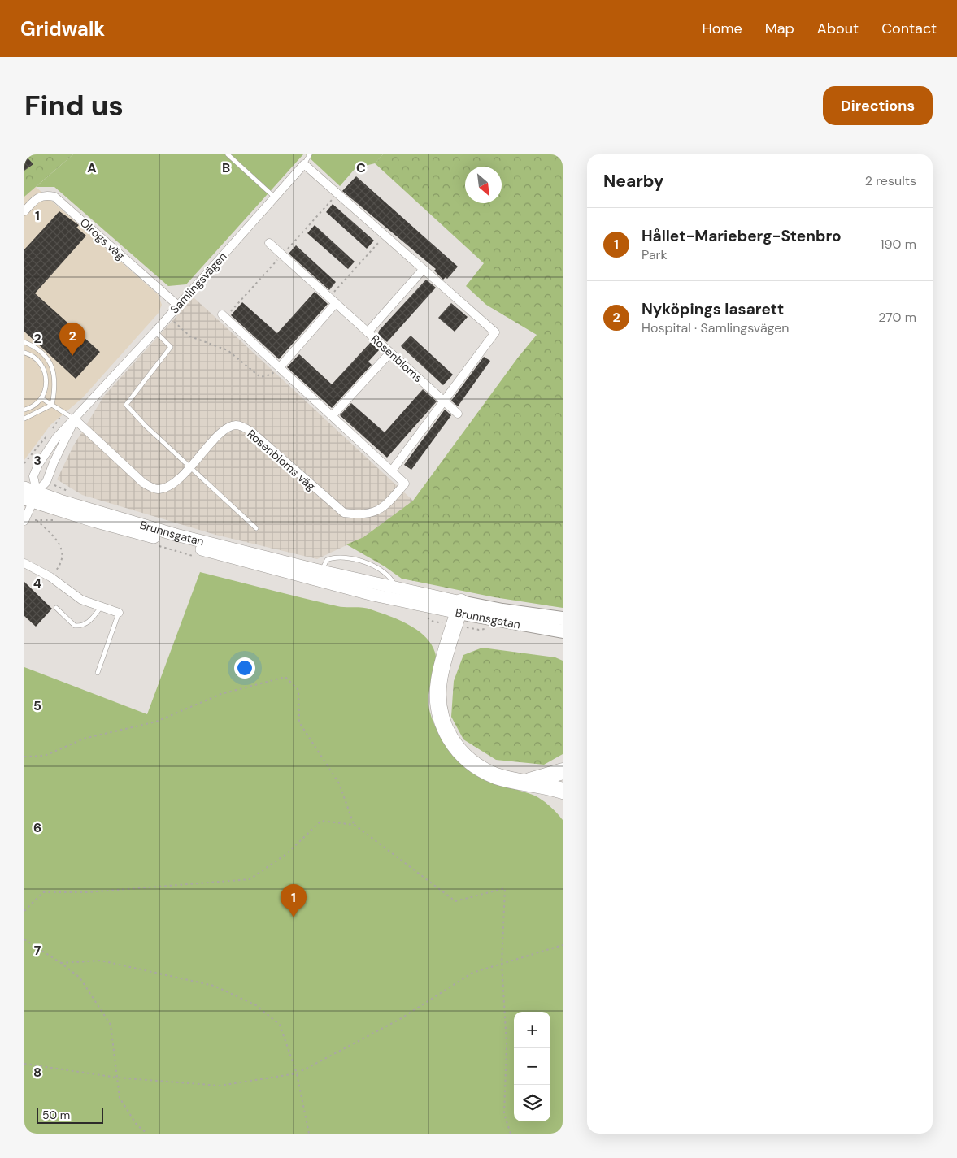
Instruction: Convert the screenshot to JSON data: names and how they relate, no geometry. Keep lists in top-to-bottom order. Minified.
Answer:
{"streets":{"main road":["Brunnsgatan"],"street":["Olrogs väg","Samlingsvägen","Rosenbloms","Rosenbloms väg"]},"crossings":[["Olrogs väg","Samlingsvägen"],["Samlingsvägen","Rosenbloms väg"],["Samlingsvägen","Brunnsgatan"]],"scale_bar":"50 m","north":"bottom right","page":{"header":"Gridwalk","nav":["Home","Map","About","Contact"],"buttons":"Directions","title":"Find us","heading":["Nearby","2 results"],"list":[{"mark":"1","name":"Hållet-Marieberg-Stenbro","note":"Park","value":"190 m"},{"mark":"2","name":"Nyköpings lasarett","note":"Hospital · Samlingsvägen","value":"270 m"}],"pins":["2","1"],"map_buttons":["+","−"],"scale":"50 m"},"grid":{"columns":["A","B","C"],"rows":["1","2","3","4","5","6","7","8"]}}
